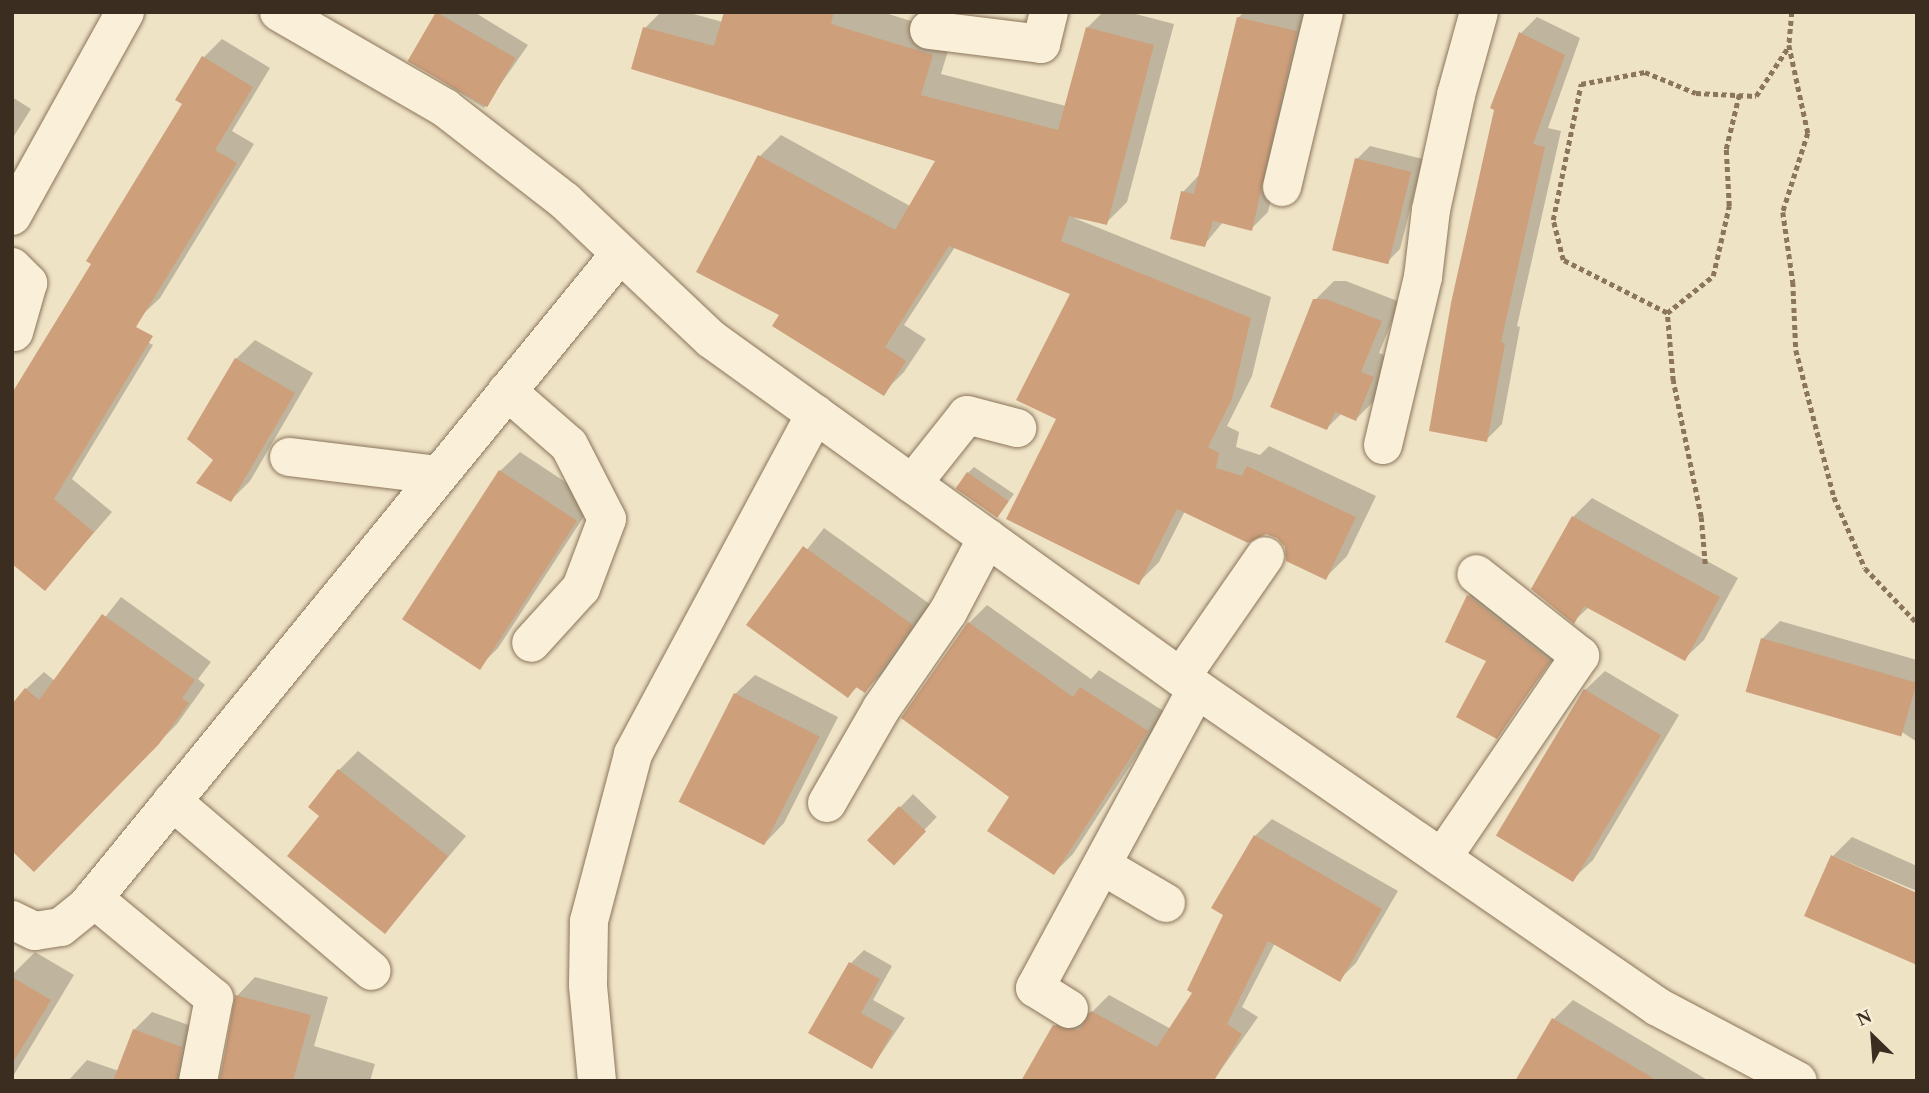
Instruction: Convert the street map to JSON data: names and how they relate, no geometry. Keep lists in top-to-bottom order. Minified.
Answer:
{"north":"top left"}
